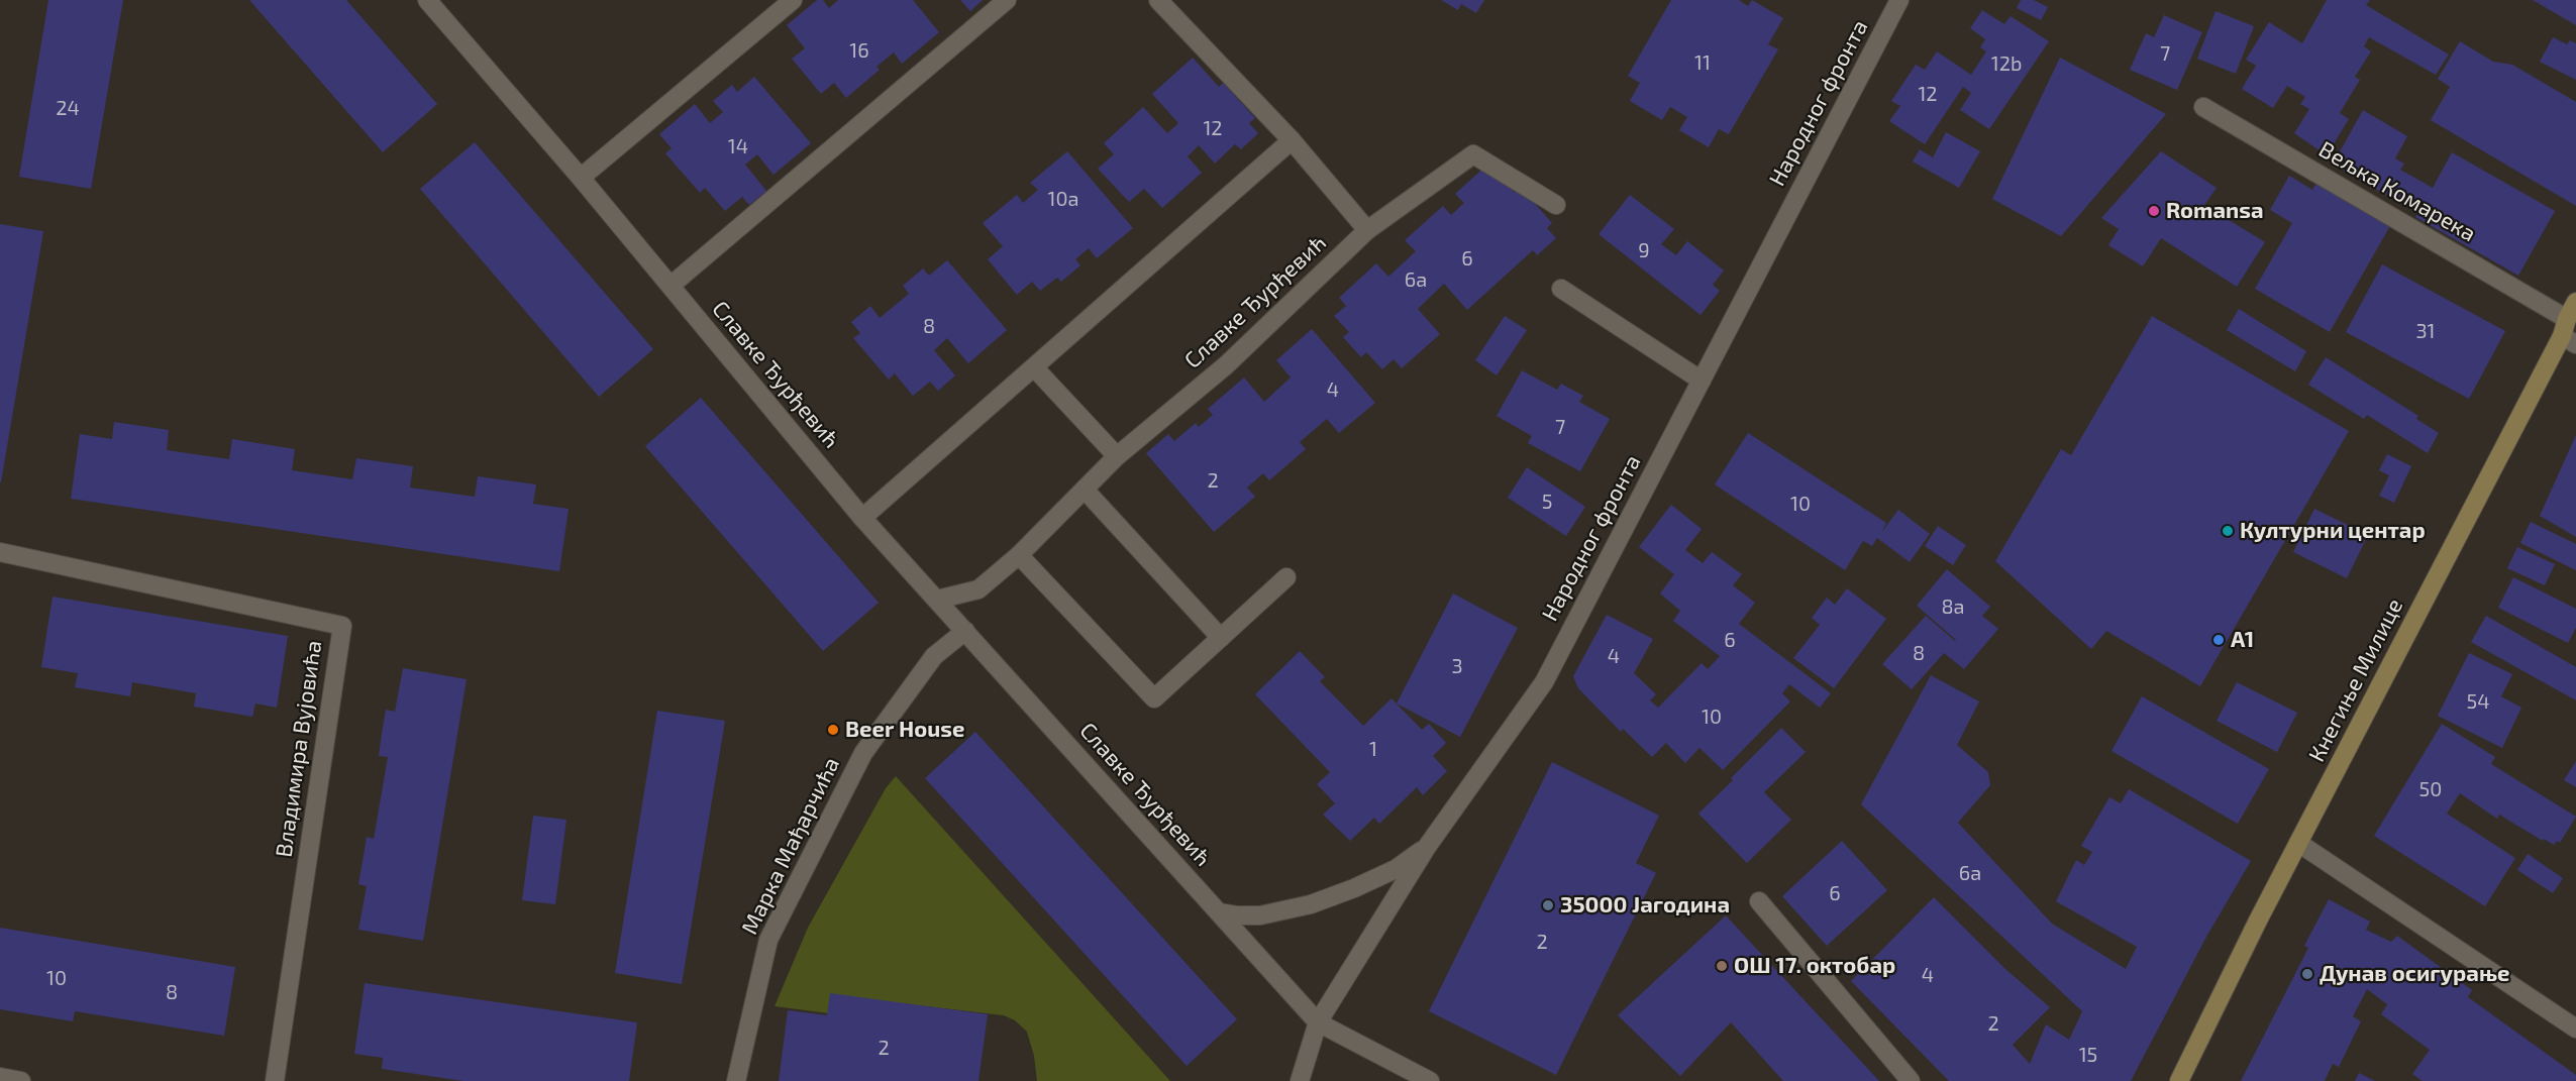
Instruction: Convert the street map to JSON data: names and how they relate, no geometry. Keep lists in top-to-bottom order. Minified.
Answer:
{"streets":{"street":["Народног фронта","Вељка Комарека","Славке Ђурђевић","Кнегиње Милице","Владимира Вујовића","Марка Мађарчића"]},"crossings":[["Народног фронта","Славке Ђурђевић"],["Вељка Комарека","Кнегиње Милице"],["Славке Ђурђевић","Марка Мађарчића"]],"places":["Romansa","Културни центар","A1","Beer House","35000 Јагодина","ОШ 17. октобар","Дунав осигурање"],"house_numbers":["16","7","11","12b","12","24","12","14","10a","9","6","6a","8","31","4","7","2","5","10","8a","6","8","4","3","54","10","1","50","6a","6","2","4","10","8","2","2","15"]}
